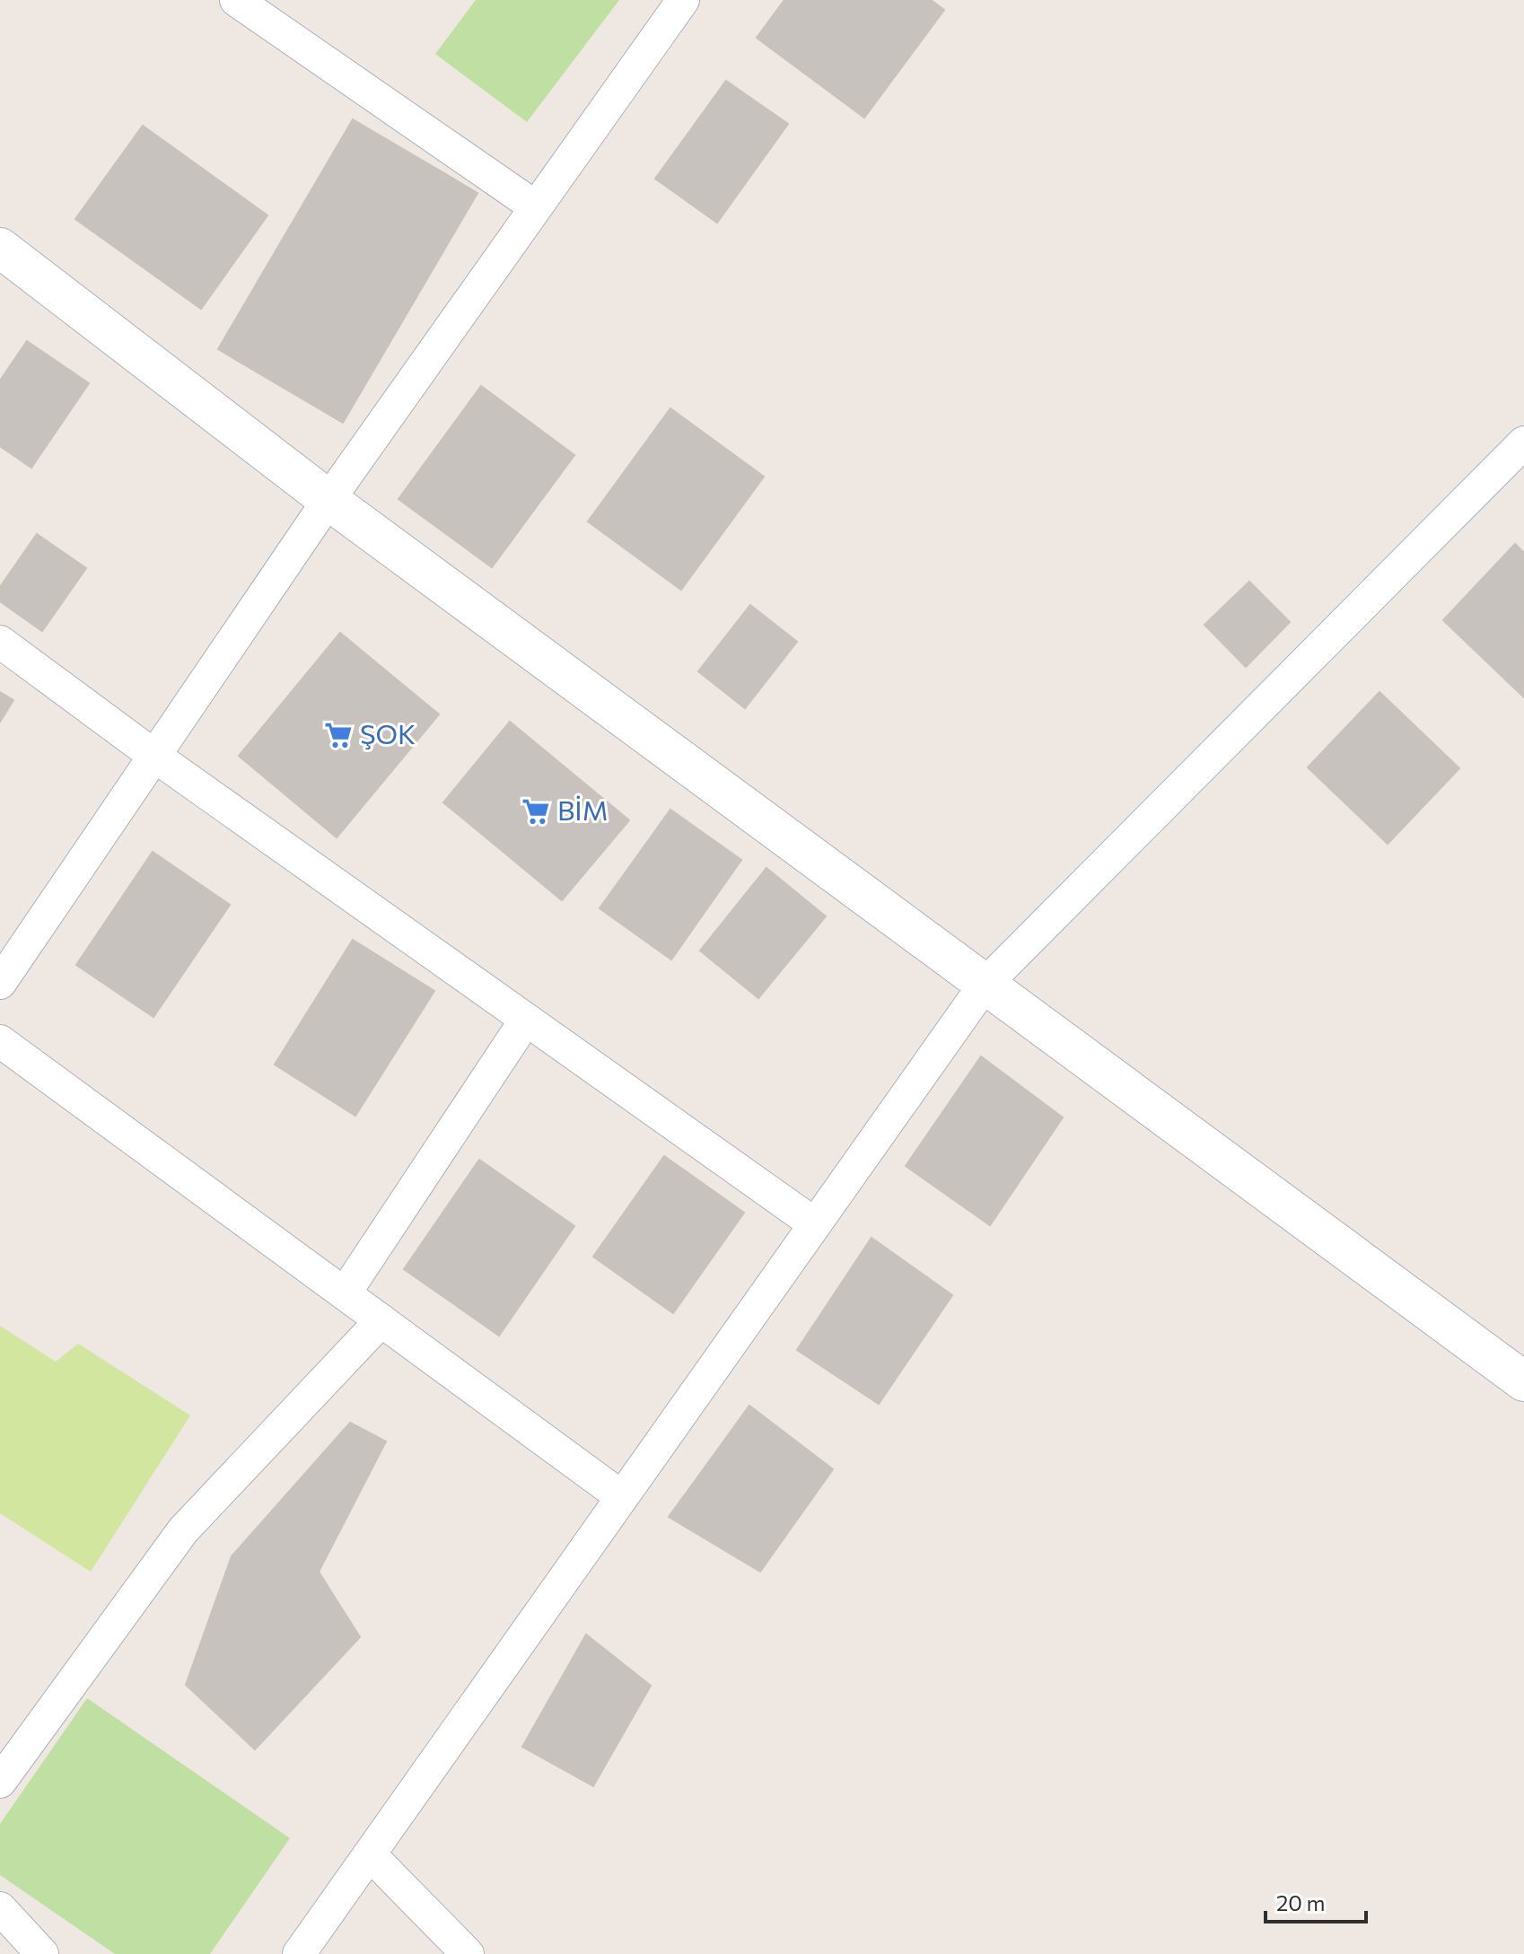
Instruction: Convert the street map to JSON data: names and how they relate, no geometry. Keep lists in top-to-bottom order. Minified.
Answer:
{"places":{"supermarket":["ŞOK","BİM"]},"scale_bar":"20 m"}
